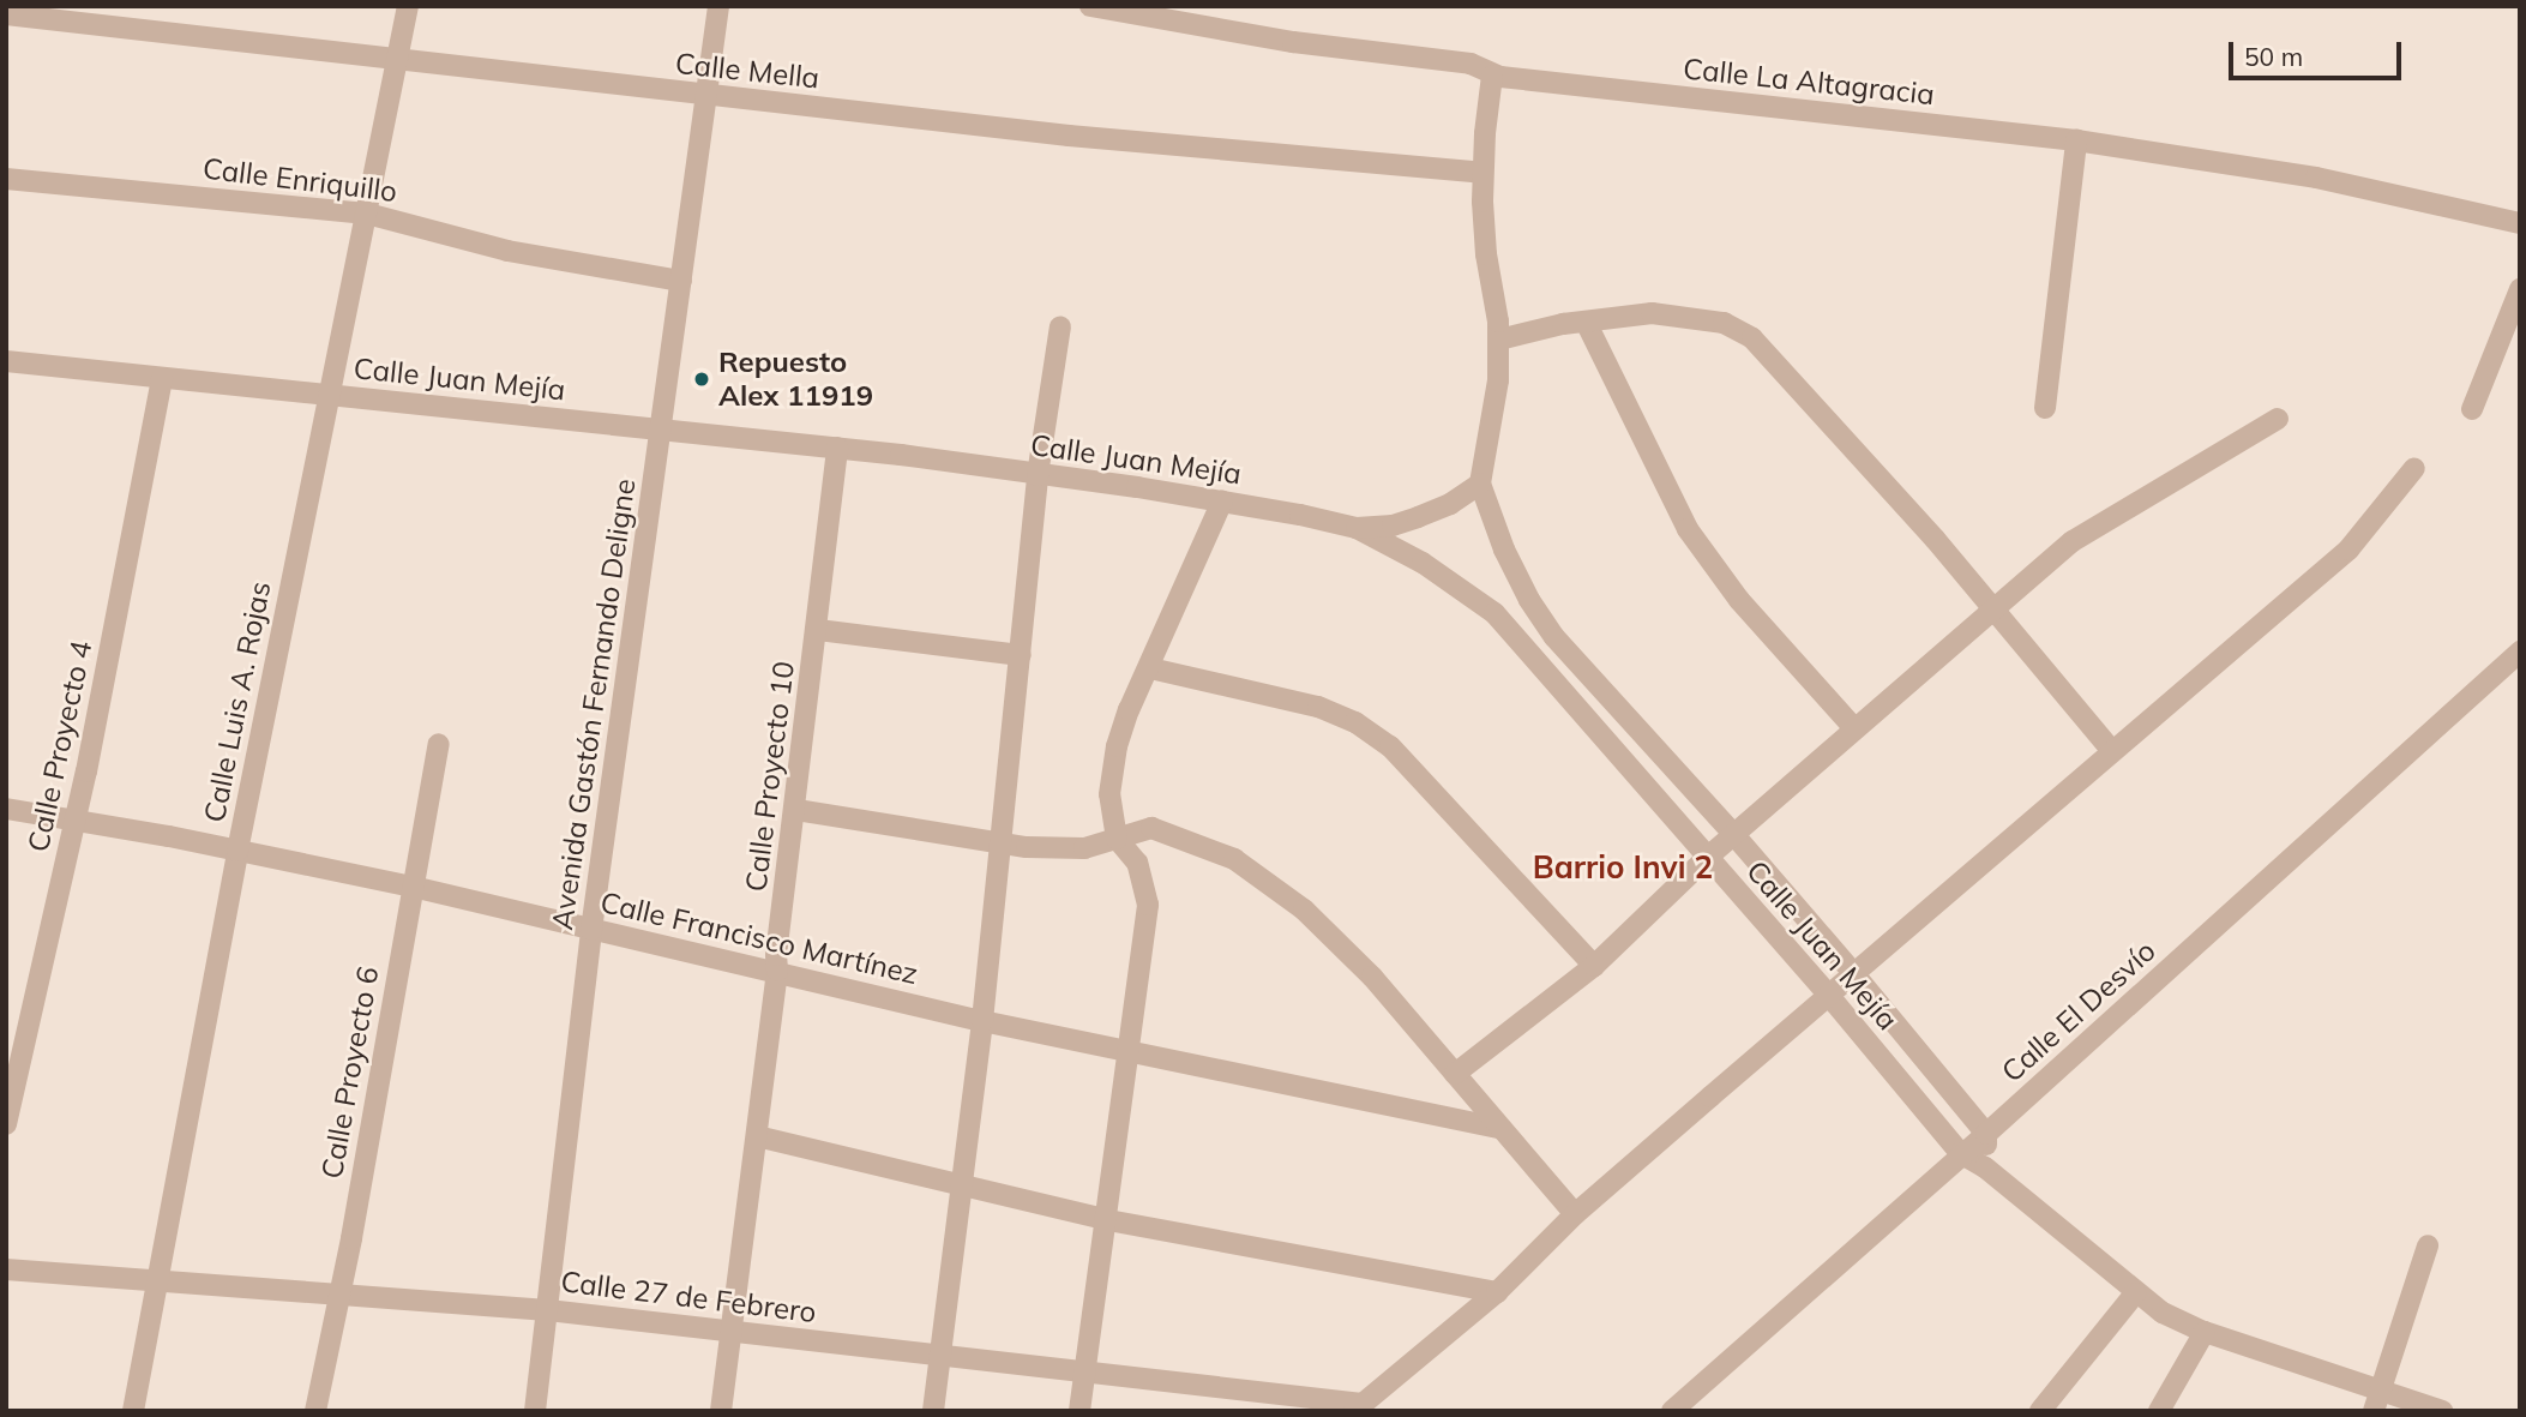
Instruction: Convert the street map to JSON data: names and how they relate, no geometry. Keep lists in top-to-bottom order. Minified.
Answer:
{"streets":{"street":["Calle Mella","Calle La Altagracia","Calle Enriquillo","Calle Juan Mejía","Calle Luis A. Rojas","Avenida Gastón Fernando Deligne","Calle Proyecto 4","Calle Proyecto 10","Calle Francisco Martínez","Calle El Desvío","Calle Proyecto 6","Calle 27 de Febrero"]},"crossings":[["Calle Mella","Calle Luis A. Rojas"],["Calle Mella","Avenida Gastón Fernando Deligne"],["Calle Enriquillo","Calle Luis A. Rojas"],["Calle Enriquillo","Avenida Gastón Fernando Deligne"],["Calle Juan Mejía","Calle Luis A. Rojas"],["Calle Juan Mejía","Avenida Gastón Fernando Deligne"],["Calle Juan Mejía","Calle Proyecto 4"],["Calle Juan Mejía","Calle Proyecto 10"],["Calle Juan Mejía","Calle El Desvío"],["Calle Luis A. Rojas","Calle Francisco Martínez"],["Calle Luis A. Rojas","Calle 27 de Febrero"],["Avenida Gastón Fernando Deligne","Calle Francisco Martínez"],["Avenida Gastón Fernando Deligne","Calle 27 de Febrero"],["Calle Proyecto 4","Calle Francisco Martínez"],["Calle Proyecto 10","Calle Francisco Martínez"],["Calle Proyecto 10","Calle 27 de Febrero"],["Calle Francisco Martínez","Calle Proyecto 6"],["Calle Proyecto 6","Calle 27 de Febrero"]],"districts":["Barrio Invi 2"],"places":["Repuesto Alex 11919"],"scale_bar":"50 m"}
